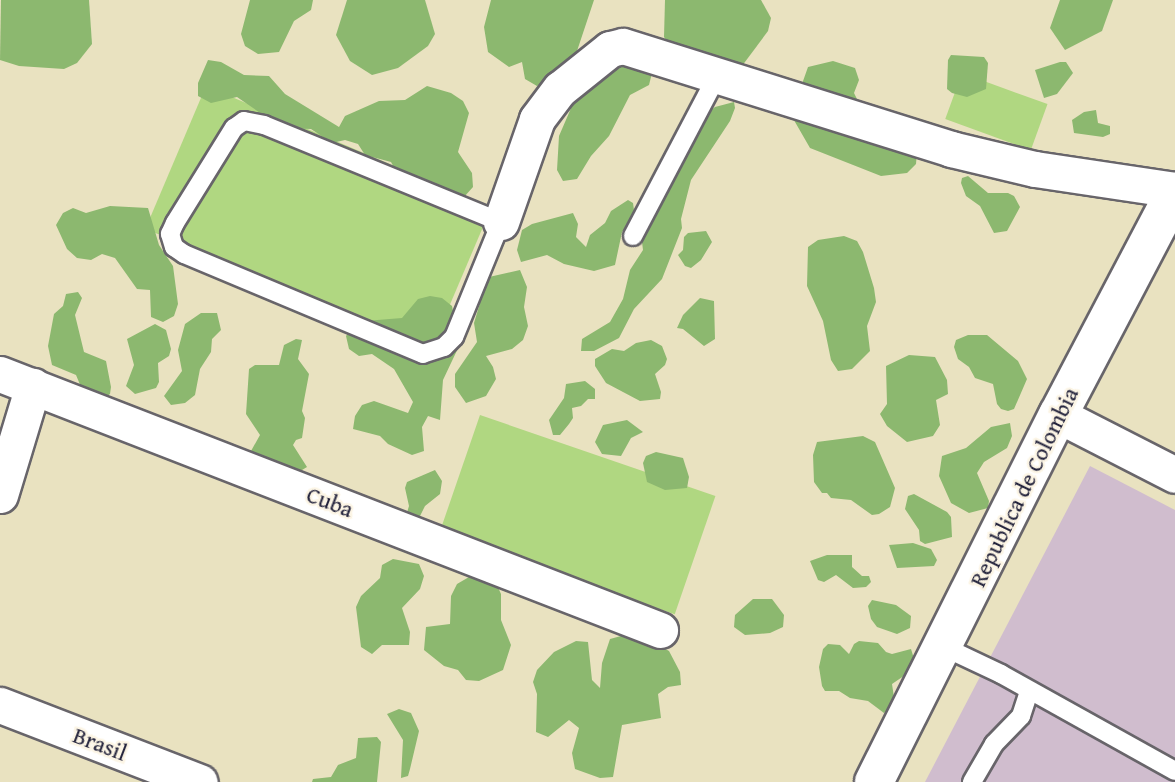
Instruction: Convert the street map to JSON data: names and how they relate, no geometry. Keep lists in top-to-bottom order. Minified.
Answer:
{"streets":{"street":["Republica de Colombia","Cuba","Brasil"]}}
